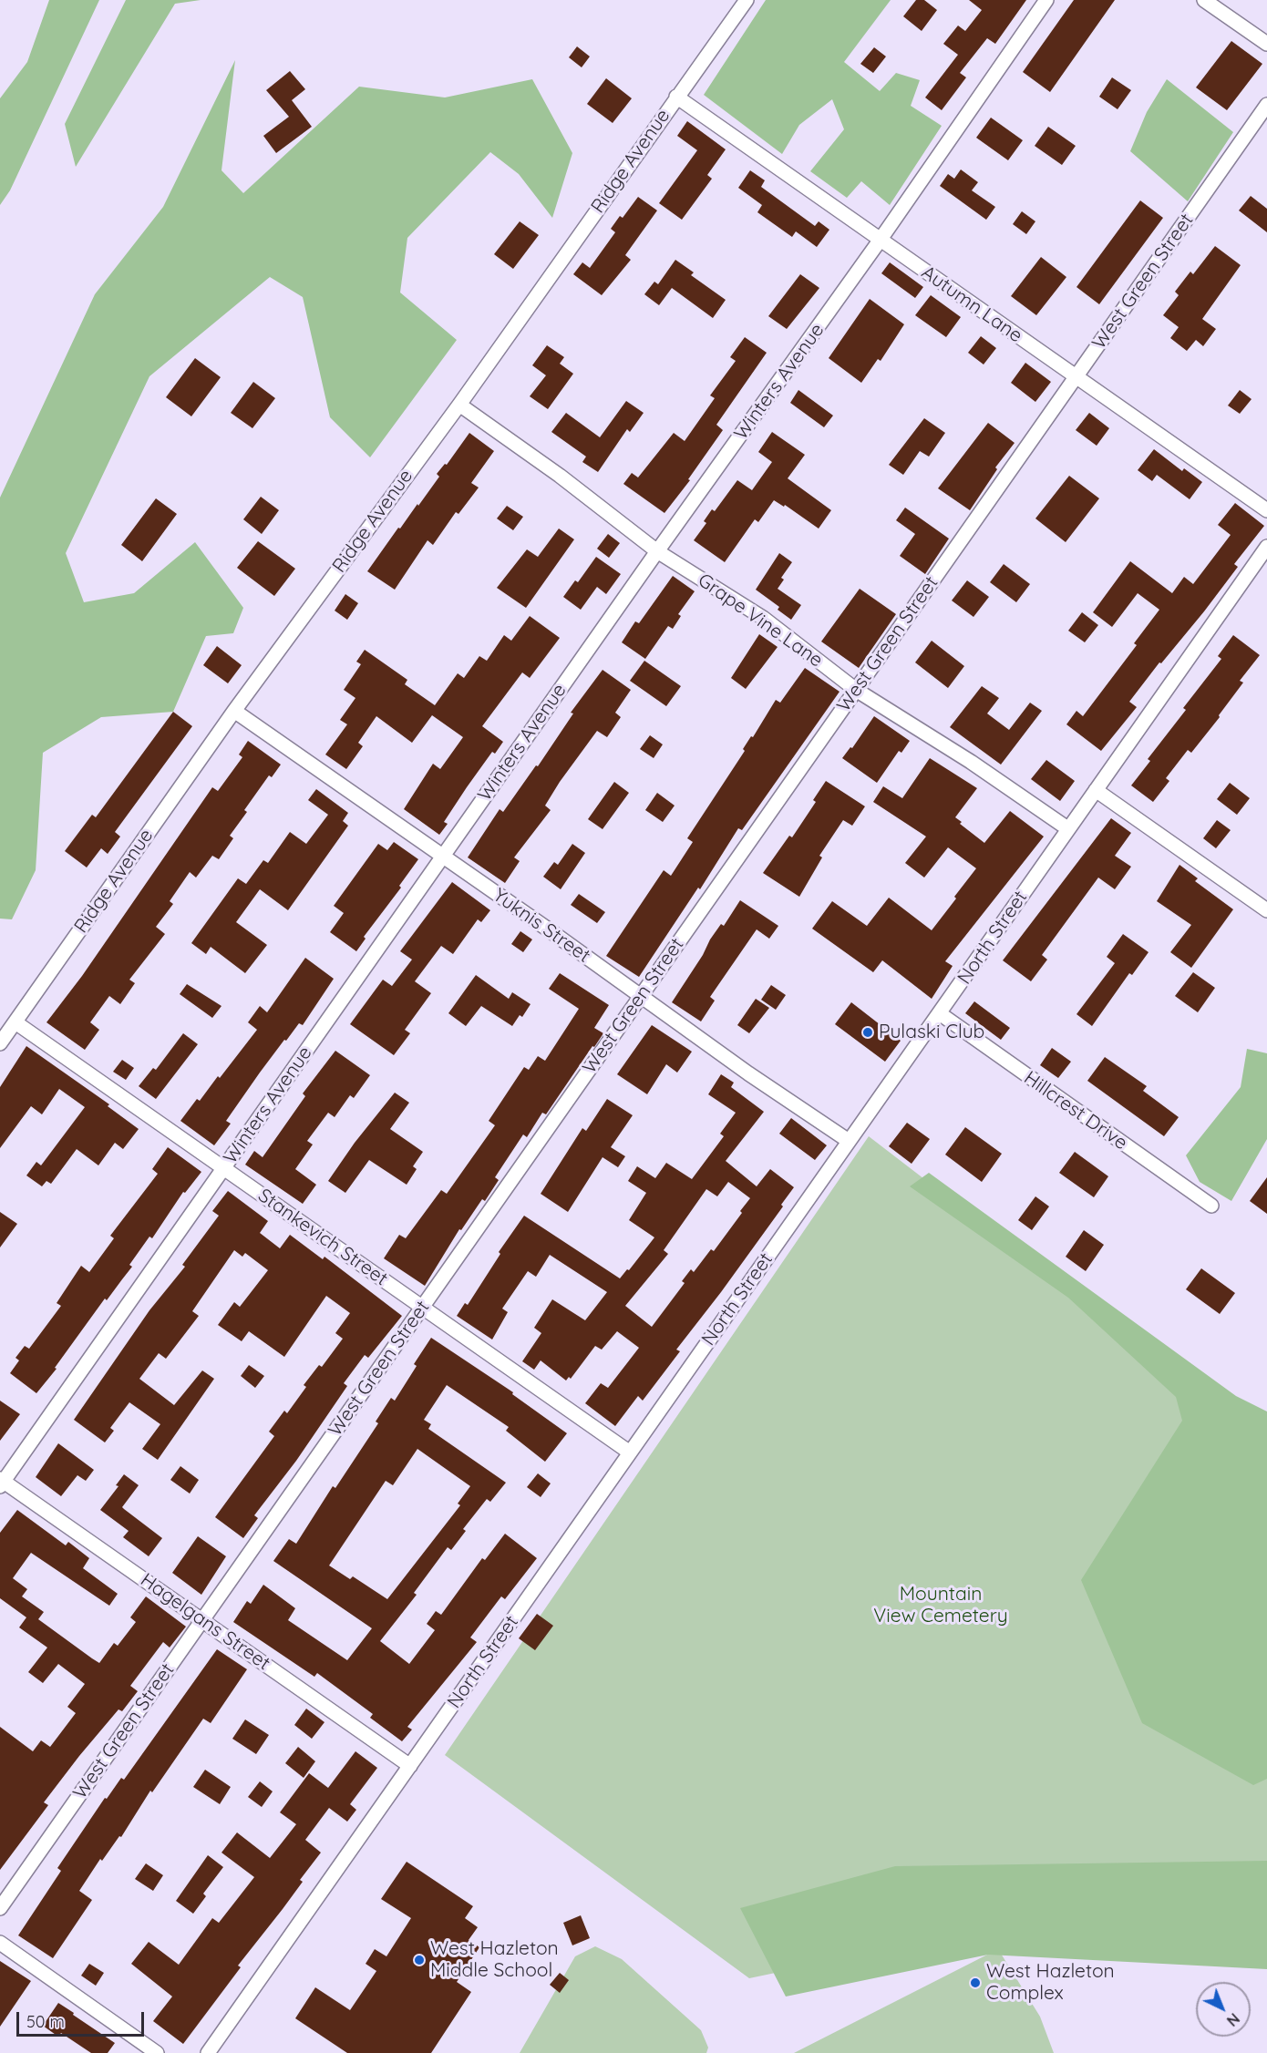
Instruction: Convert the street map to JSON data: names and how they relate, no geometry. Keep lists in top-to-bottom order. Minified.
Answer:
{"streets":{"street":["Ridge Avenue","West Green Street","Autumn Lane","Winters Avenue","Grape Vine Lane","Yuknis Street","North Street","Hillcrest Drive","Stankevich Street","Hagelgans Street"]},"crossings":[["Ridge Avenue","Autumn Lane"],["Ridge Avenue","Grape Vine Lane"],["Ridge Avenue","Yuknis Street"],["Ridge Avenue","Stankevich Street"],["West Green Street","Autumn Lane"],["West Green Street","Grape Vine Lane"],["West Green Street","Yuknis Street"],["West Green Street","Stankevich Street"],["West Green Street","Hagelgans Street"],["Autumn Lane","Winters Avenue"],["Winters Avenue","Grape Vine Lane"],["Winters Avenue","Yuknis Street"],["Winters Avenue","Stankevich Street"],["Winters Avenue","Hagelgans Street"],["Grape Vine Lane","North Street"],["Yuknis Street","North Street"],["North Street","Hillcrest Drive"],["North Street","Stankevich Street"],["North Street","Hagelgans Street"]],"parks":["Mountain View Cemetery"],"places":["Pulaski Club","West Hazleton Middle School","West Hazleton Complex"],"scale_bar":"50 m","north":"bottom right"}
